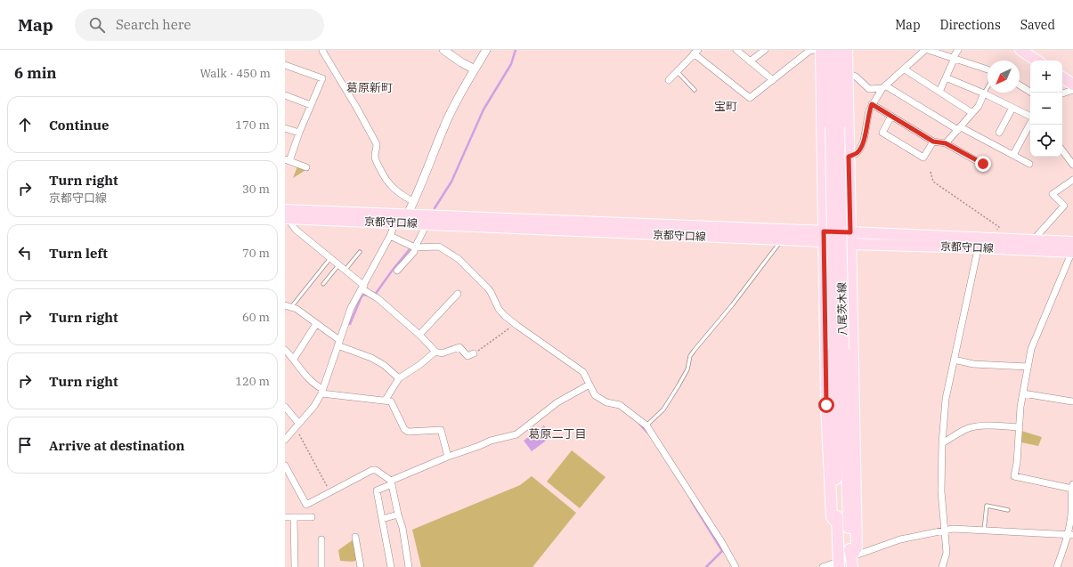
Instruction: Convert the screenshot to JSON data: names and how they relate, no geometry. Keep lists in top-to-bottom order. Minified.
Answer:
{"streets":{"main road":["京都守口線","八尾茨木線"]},"districts":["葛原新町","宝町","葛原二丁目"],"north":"bottom left","page":{"header":"Map","search":"Search here","nav":["Map","Directions","Saved"],"heading":["6 min","Walk · 450 m"],"map_buttons":["+","−"],"list":[["Continue","170 m"],["Turn right","京都守口線","30 m"],["Turn left","70 m"],["Turn right","60 m"],["Turn right","120 m"],"Arrive at destination"]}}
